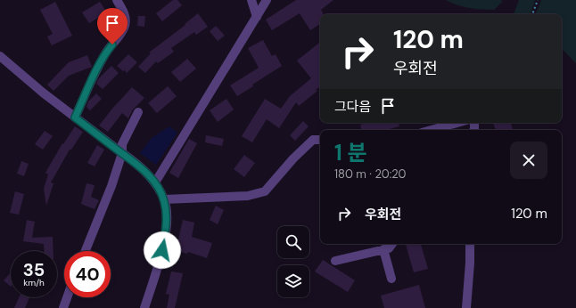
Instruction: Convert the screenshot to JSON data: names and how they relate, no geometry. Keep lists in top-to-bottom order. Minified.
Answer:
{"page":{"turn":["120 m","우회전"],"then":"그다음","heading":["1 분","180 m · 20:20"],"list":[{"name":"우회전","value":"120 m"}],"speed":"35 km/h","limit":"40"}}
